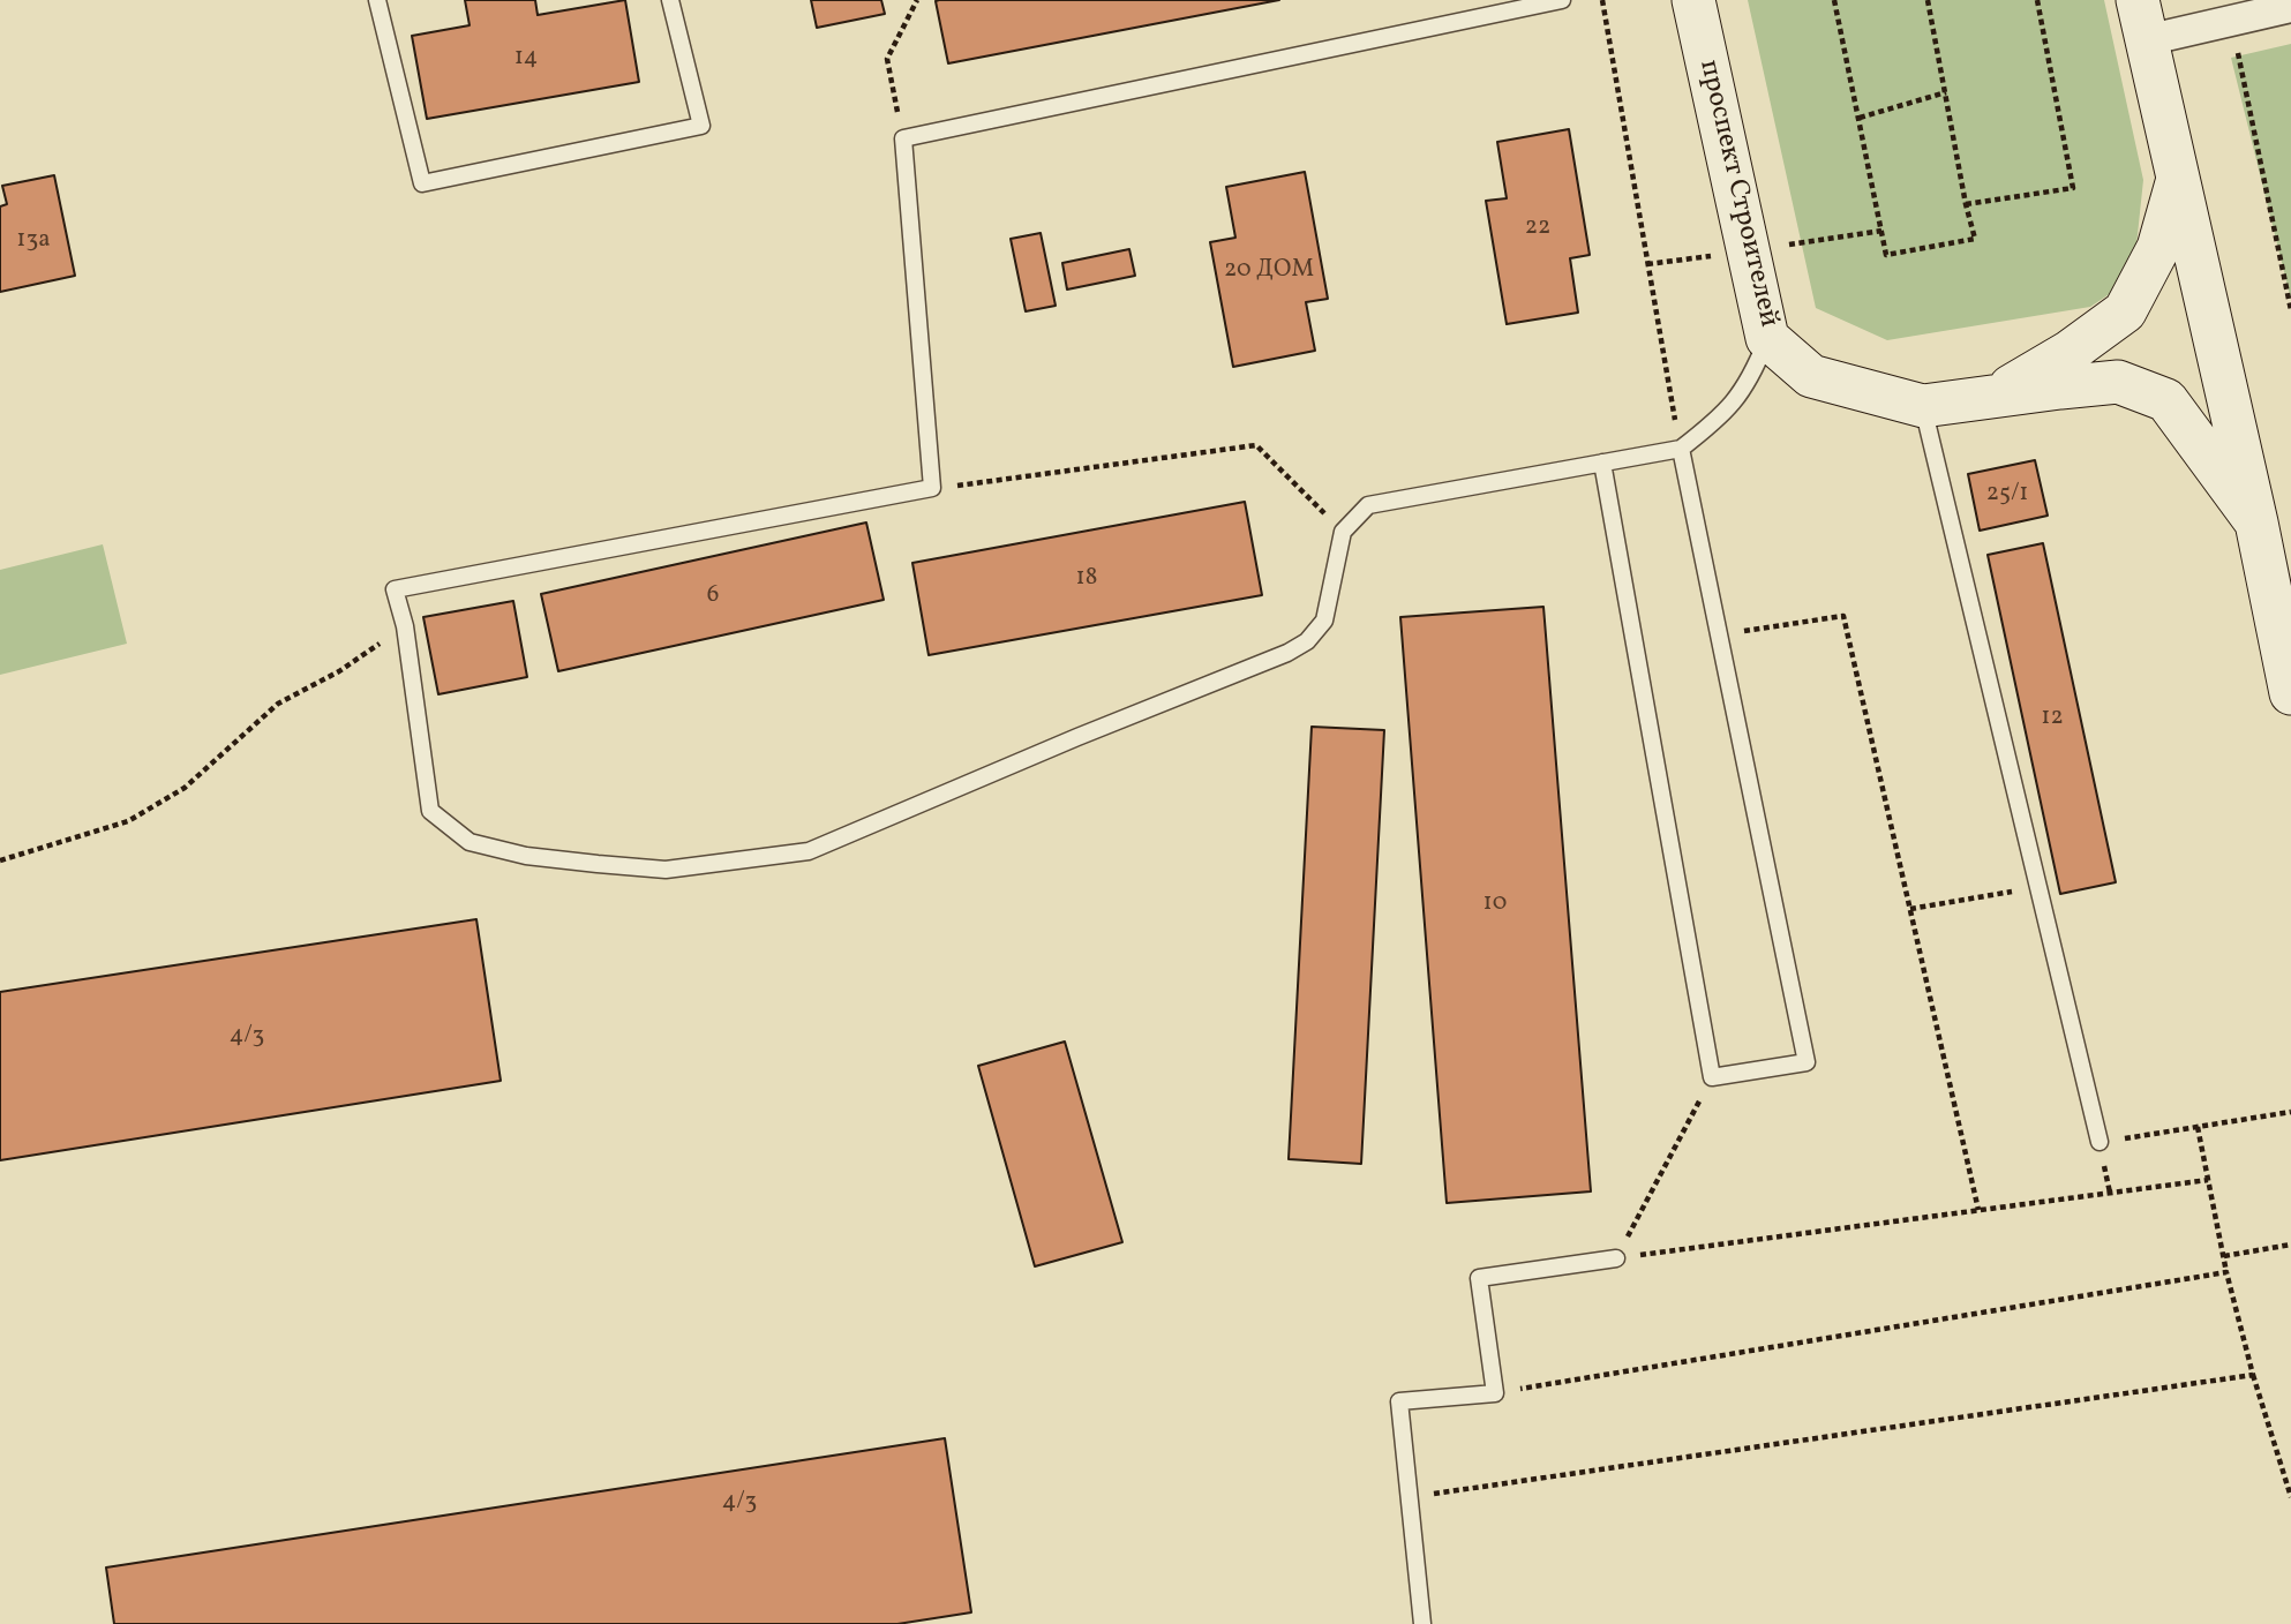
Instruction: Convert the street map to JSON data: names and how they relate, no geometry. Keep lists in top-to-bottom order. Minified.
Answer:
{"streets":{"main road":["проспект Строителей"]},"house_numbers":["14","22","13а","20 ДОМ","25/1","18","6","12","10","4/3","4/3"]}
